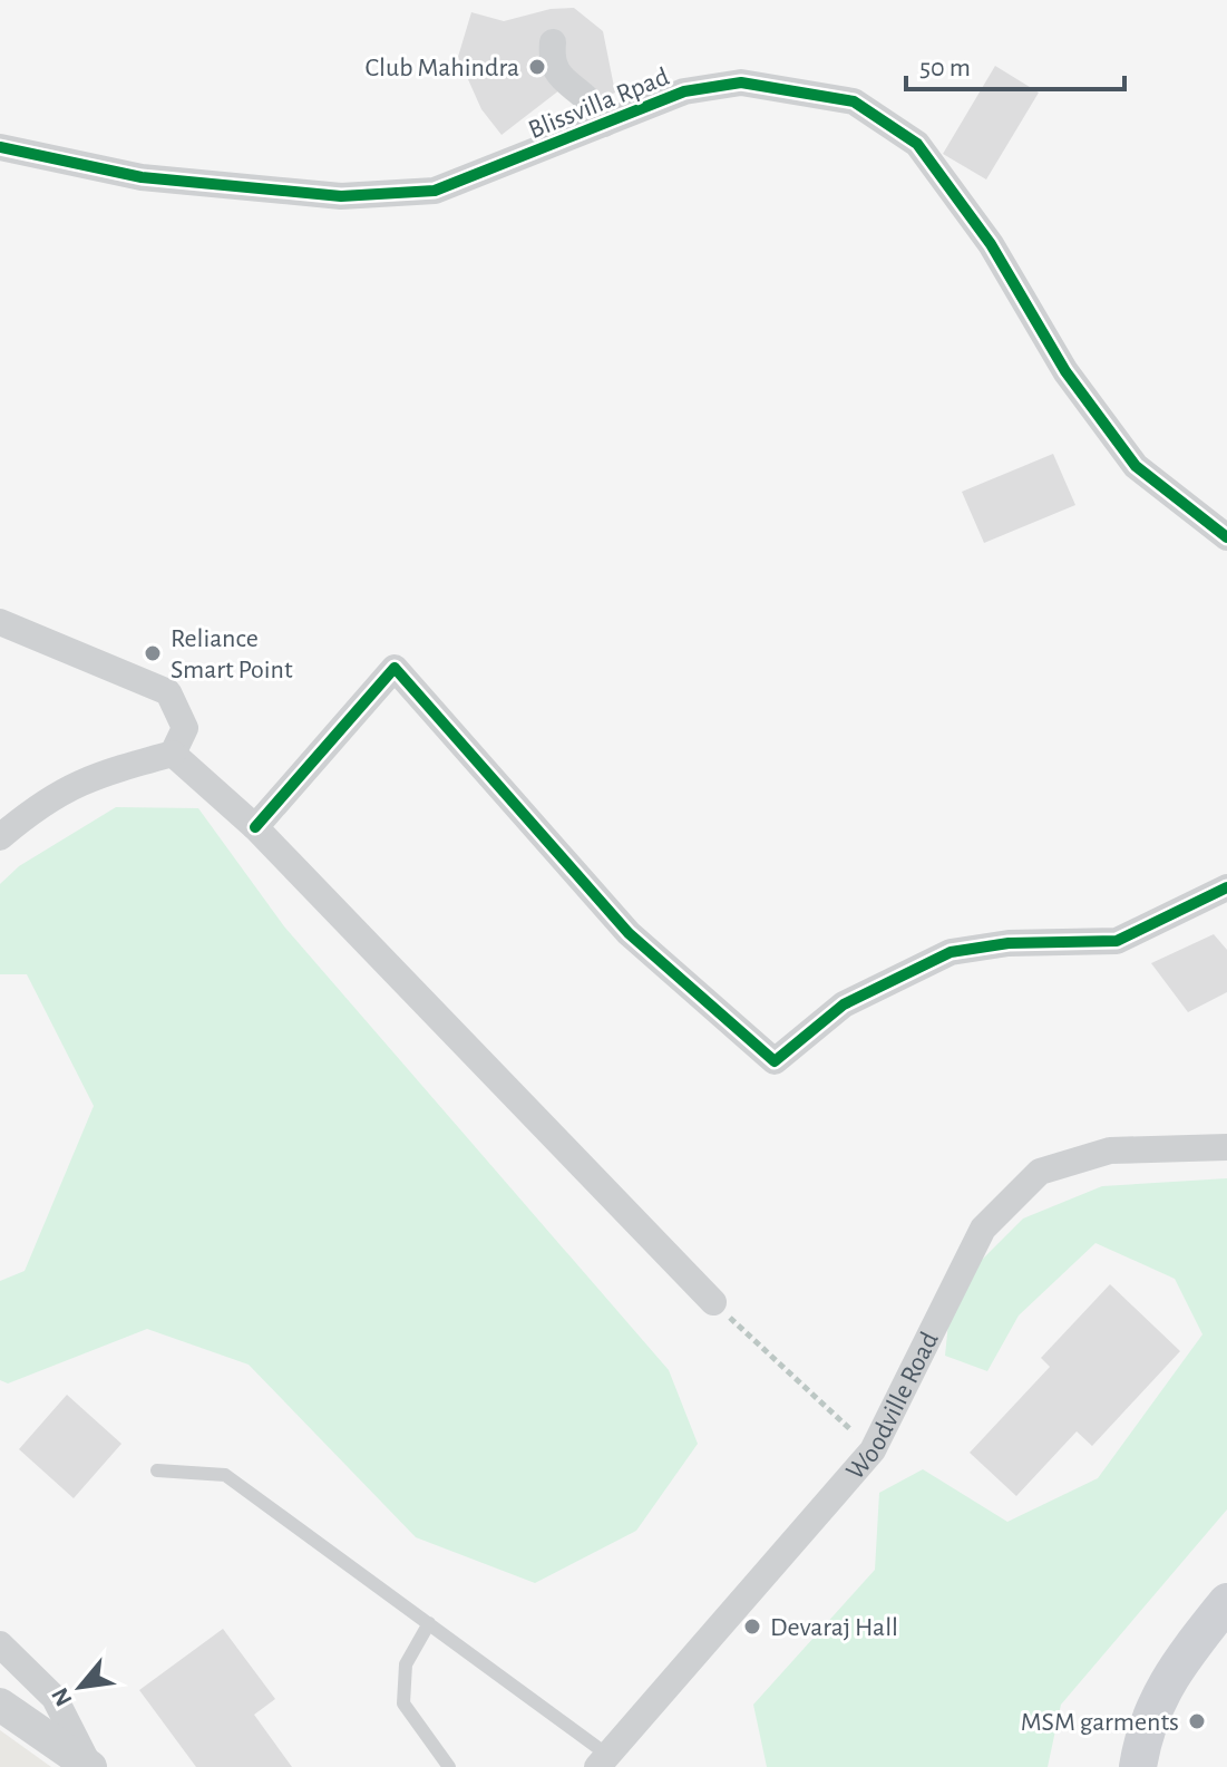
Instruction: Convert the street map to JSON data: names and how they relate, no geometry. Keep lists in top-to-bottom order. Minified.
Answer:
{"streets":{"street":["Blissvilla Rpad","Woodville Road"]},"places":["Club Mahindra","Reliance Smart Point","Devaraj Hall","MSM garments"],"scale_bar":"50 m","north":"bottom left"}
